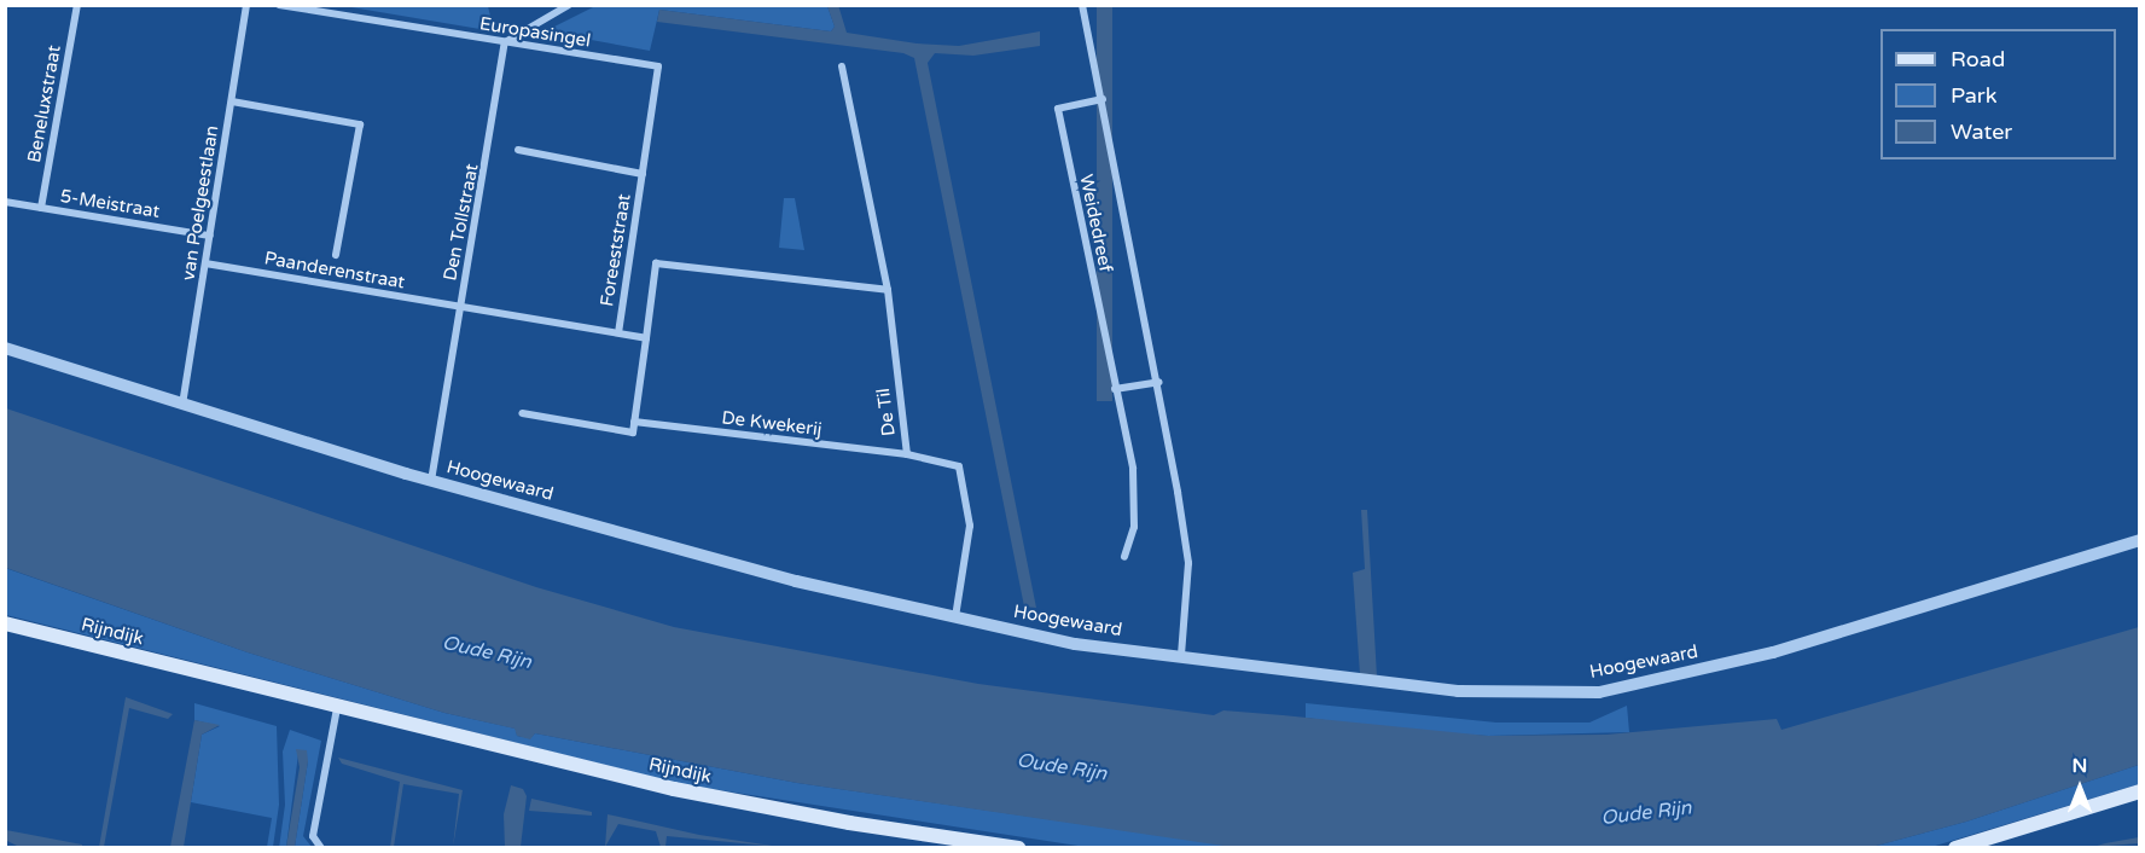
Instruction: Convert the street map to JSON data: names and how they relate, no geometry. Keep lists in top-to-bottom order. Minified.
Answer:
{"streets":{"main road":["Rijndijk"],"street":["Europasingel","Beneluxstraat","van Poelgeestlaan","5-Meistraat","Den Tollstraat","Weidedreef","Foreeststraat","Paanderenstraat","De Til","De Kwekerij","Hoogewaard"]},"crossings":[["Europasingel","Den Tollstraat"],["Europasingel","Foreeststraat"],["Beneluxstraat","5-Meistraat"],["van Poelgeestlaan","5-Meistraat"],["van Poelgeestlaan","Paanderenstraat"],["van Poelgeestlaan","Hoogewaard"],["Den Tollstraat","Foreeststraat"],["Den Tollstraat","Paanderenstraat"],["Den Tollstraat","Hoogewaard"],["Weidedreef","Hoogewaard"],["Foreeststraat","Paanderenstraat"],["De Til","De Kwekerij"],["De Til","Hoogewaard"]],"water":["Oude Rijn"],"legend":["Road","Park","Water"],"north":"top"}
